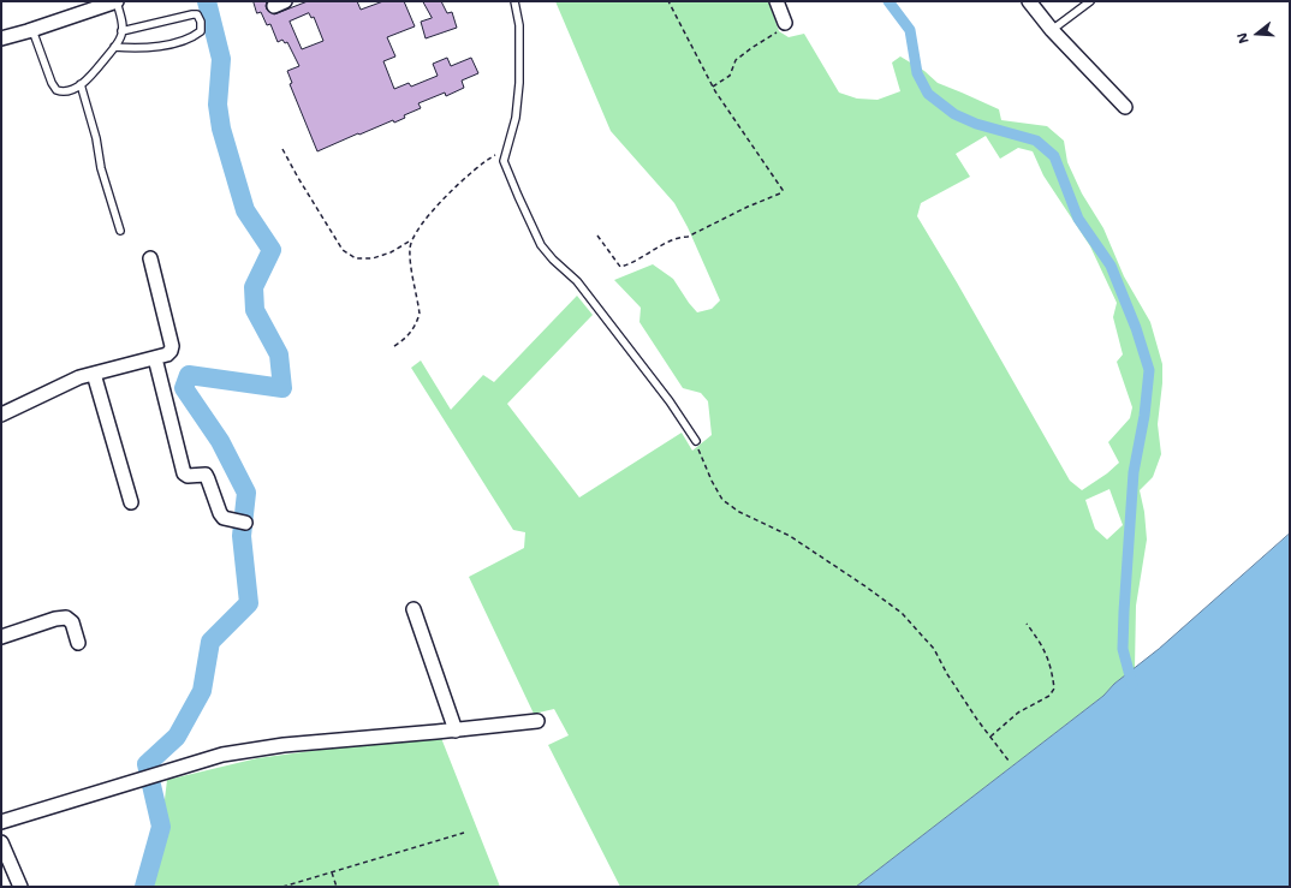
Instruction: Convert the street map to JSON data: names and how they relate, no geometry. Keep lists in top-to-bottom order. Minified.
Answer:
{"north":"left"}
